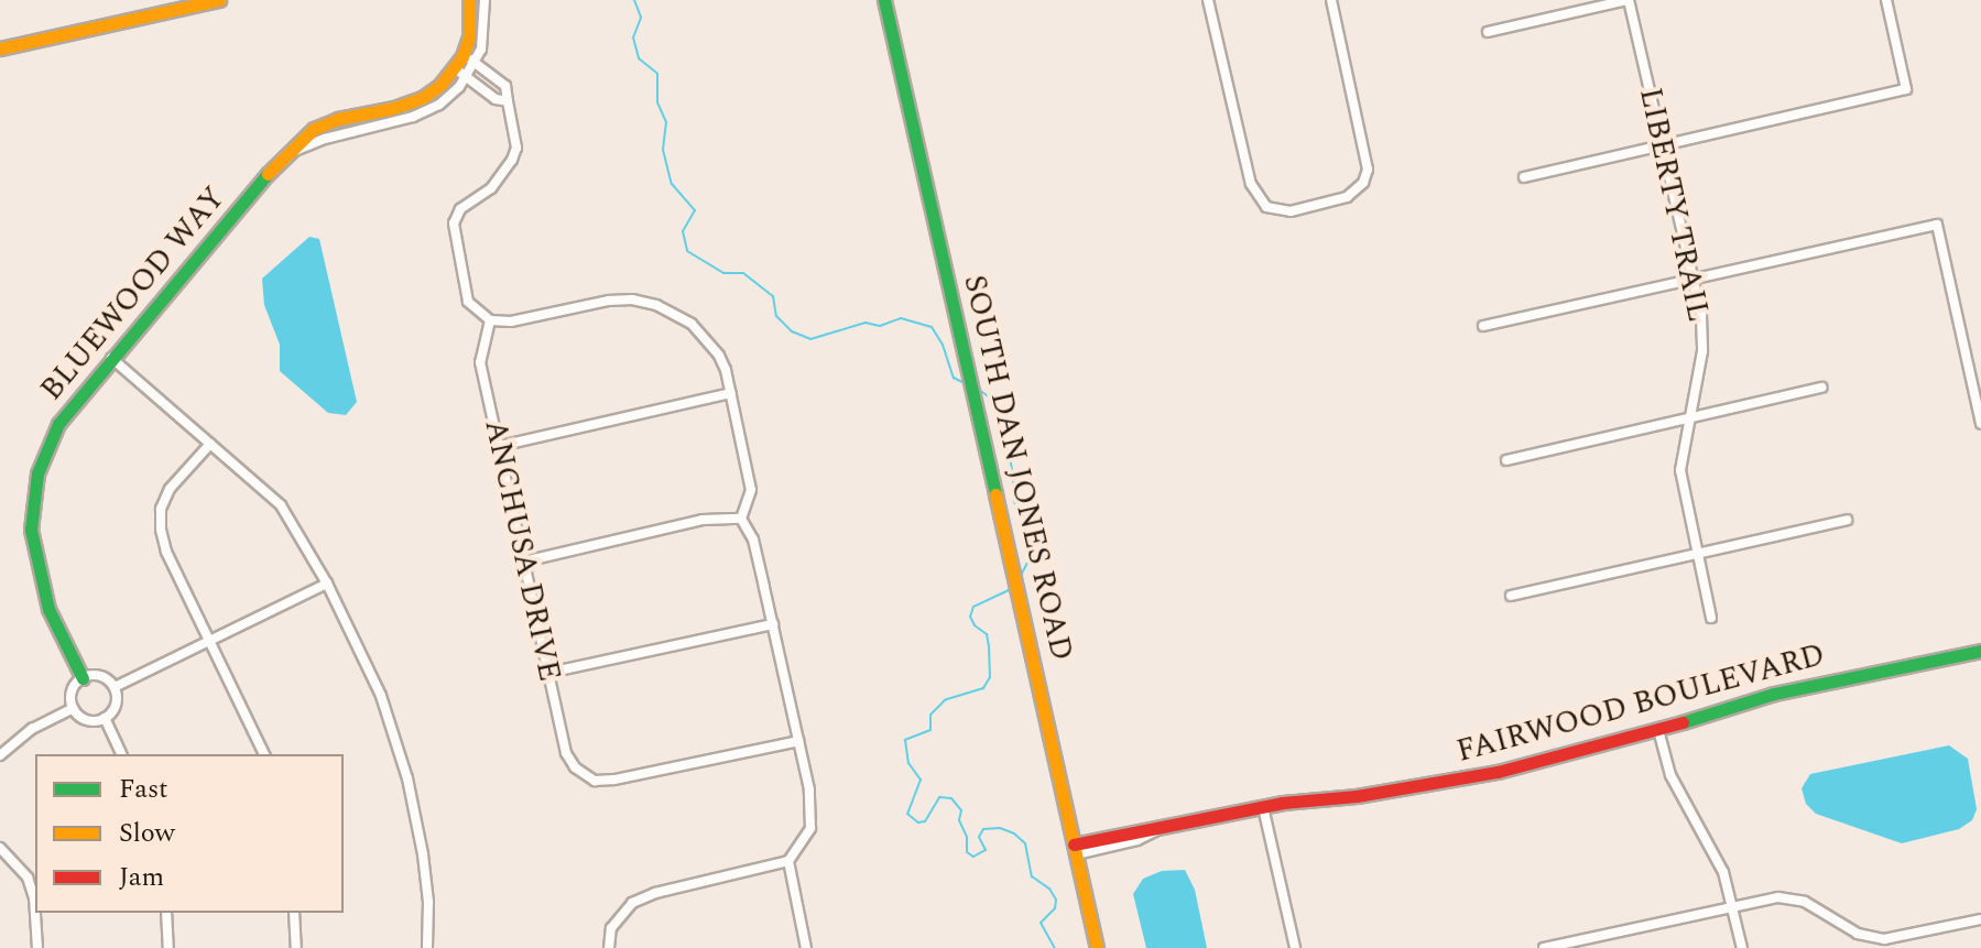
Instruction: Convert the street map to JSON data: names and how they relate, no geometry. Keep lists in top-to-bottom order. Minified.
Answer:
{"streets":{"street":["LIBERTY TRAIL","BLUEWOOD WAY","SOUTH DAN JONES ROAD","ANCHUSA DRIVE","FAIRWOOD BOULEVARD"]},"crossings":[["SOUTH DAN JONES ROAD","FAIRWOOD BOULEVARD"]],"legend":["Fast","Slow","Jam"]}
